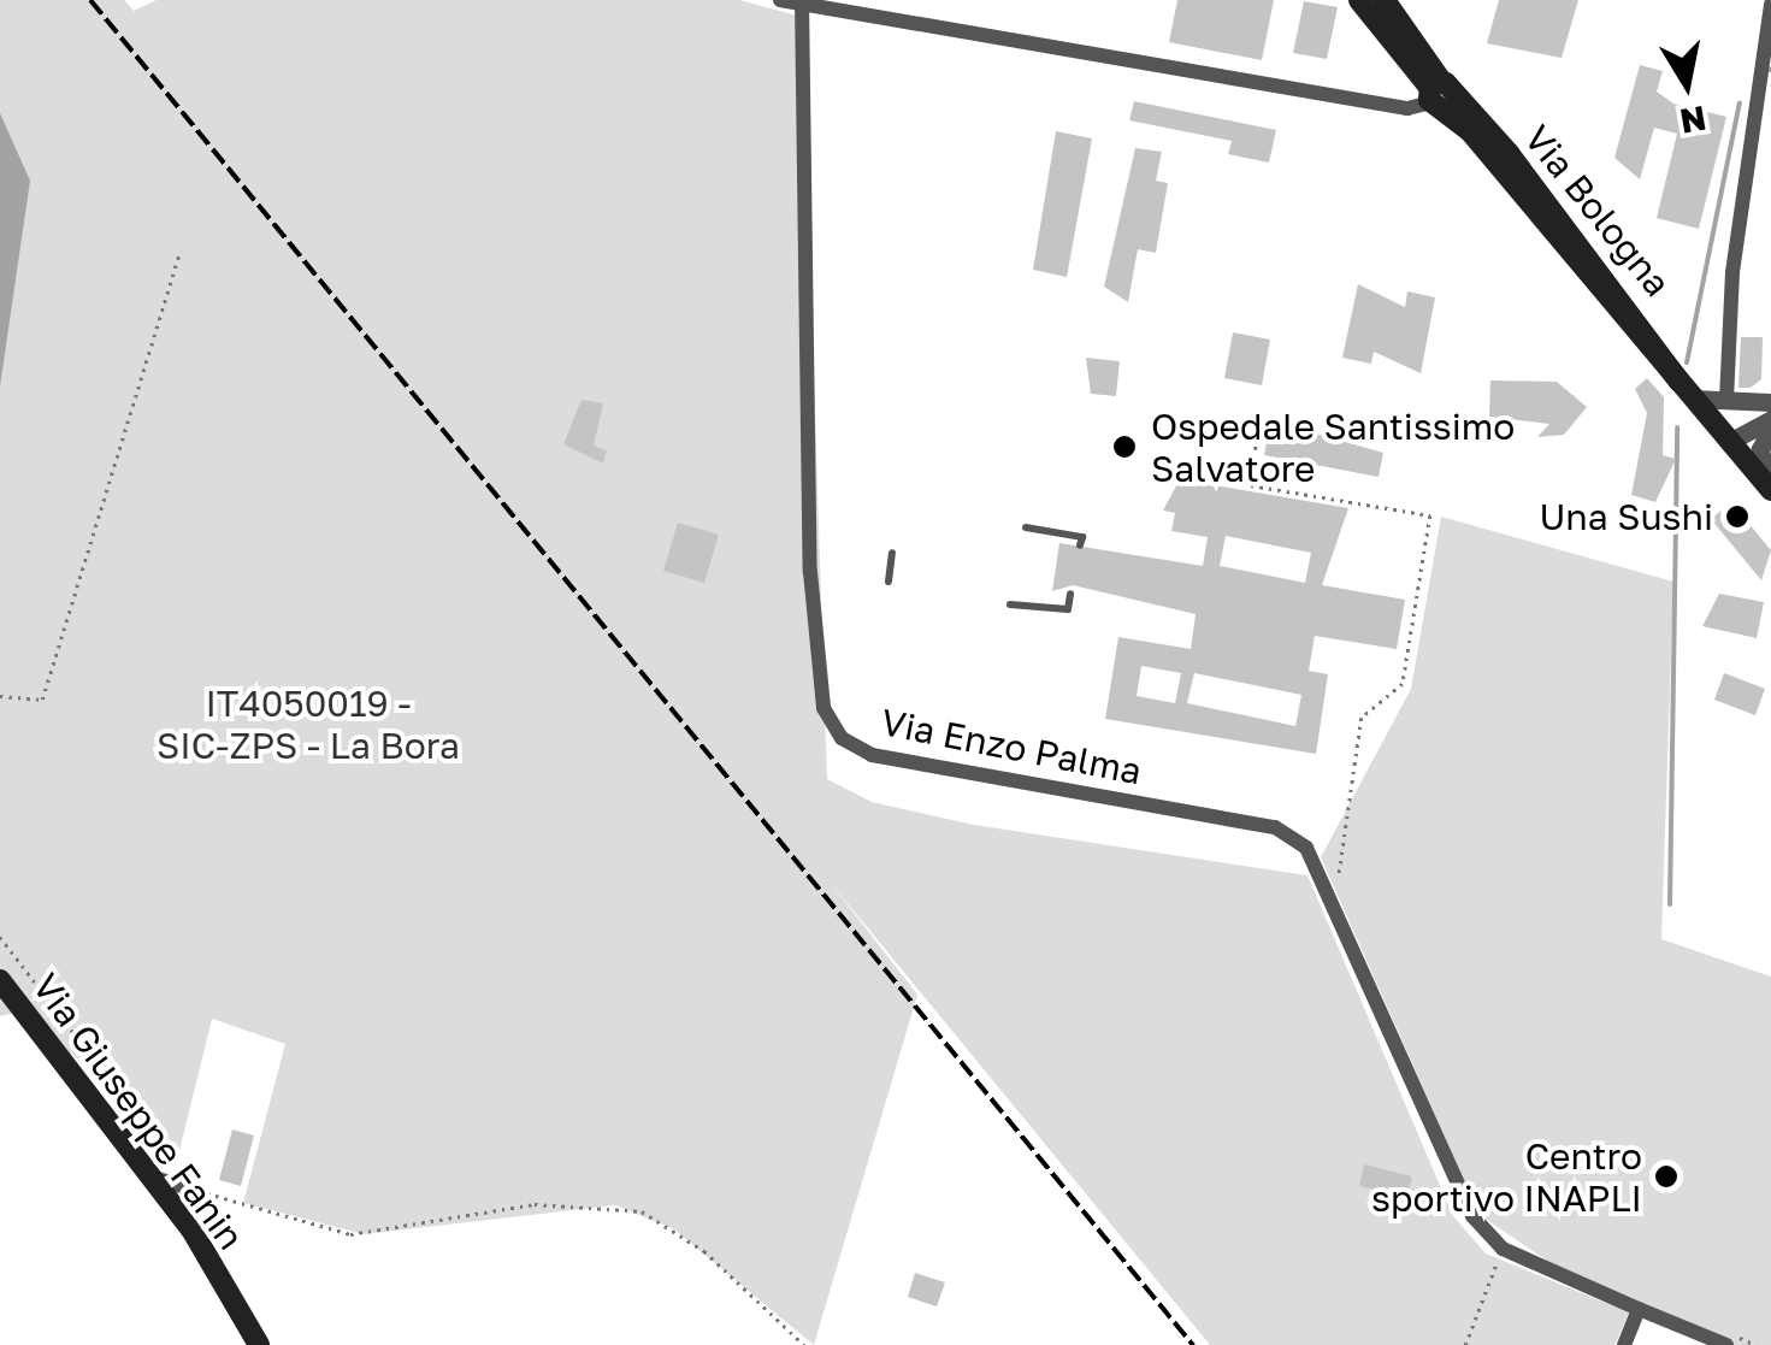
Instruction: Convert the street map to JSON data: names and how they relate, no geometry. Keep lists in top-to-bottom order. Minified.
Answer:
{"streets":{"main road":["Via Bologna","Via Giuseppe Fanin"],"street":["Via Enzo Palma"]},"parks":["IT4050019 - SIC-ZPS - La Bora"],"places":["Ospedale Santissimo Salvatore","Una Sushi","Centro sportivo INAPLI"],"north":"bottom"}
